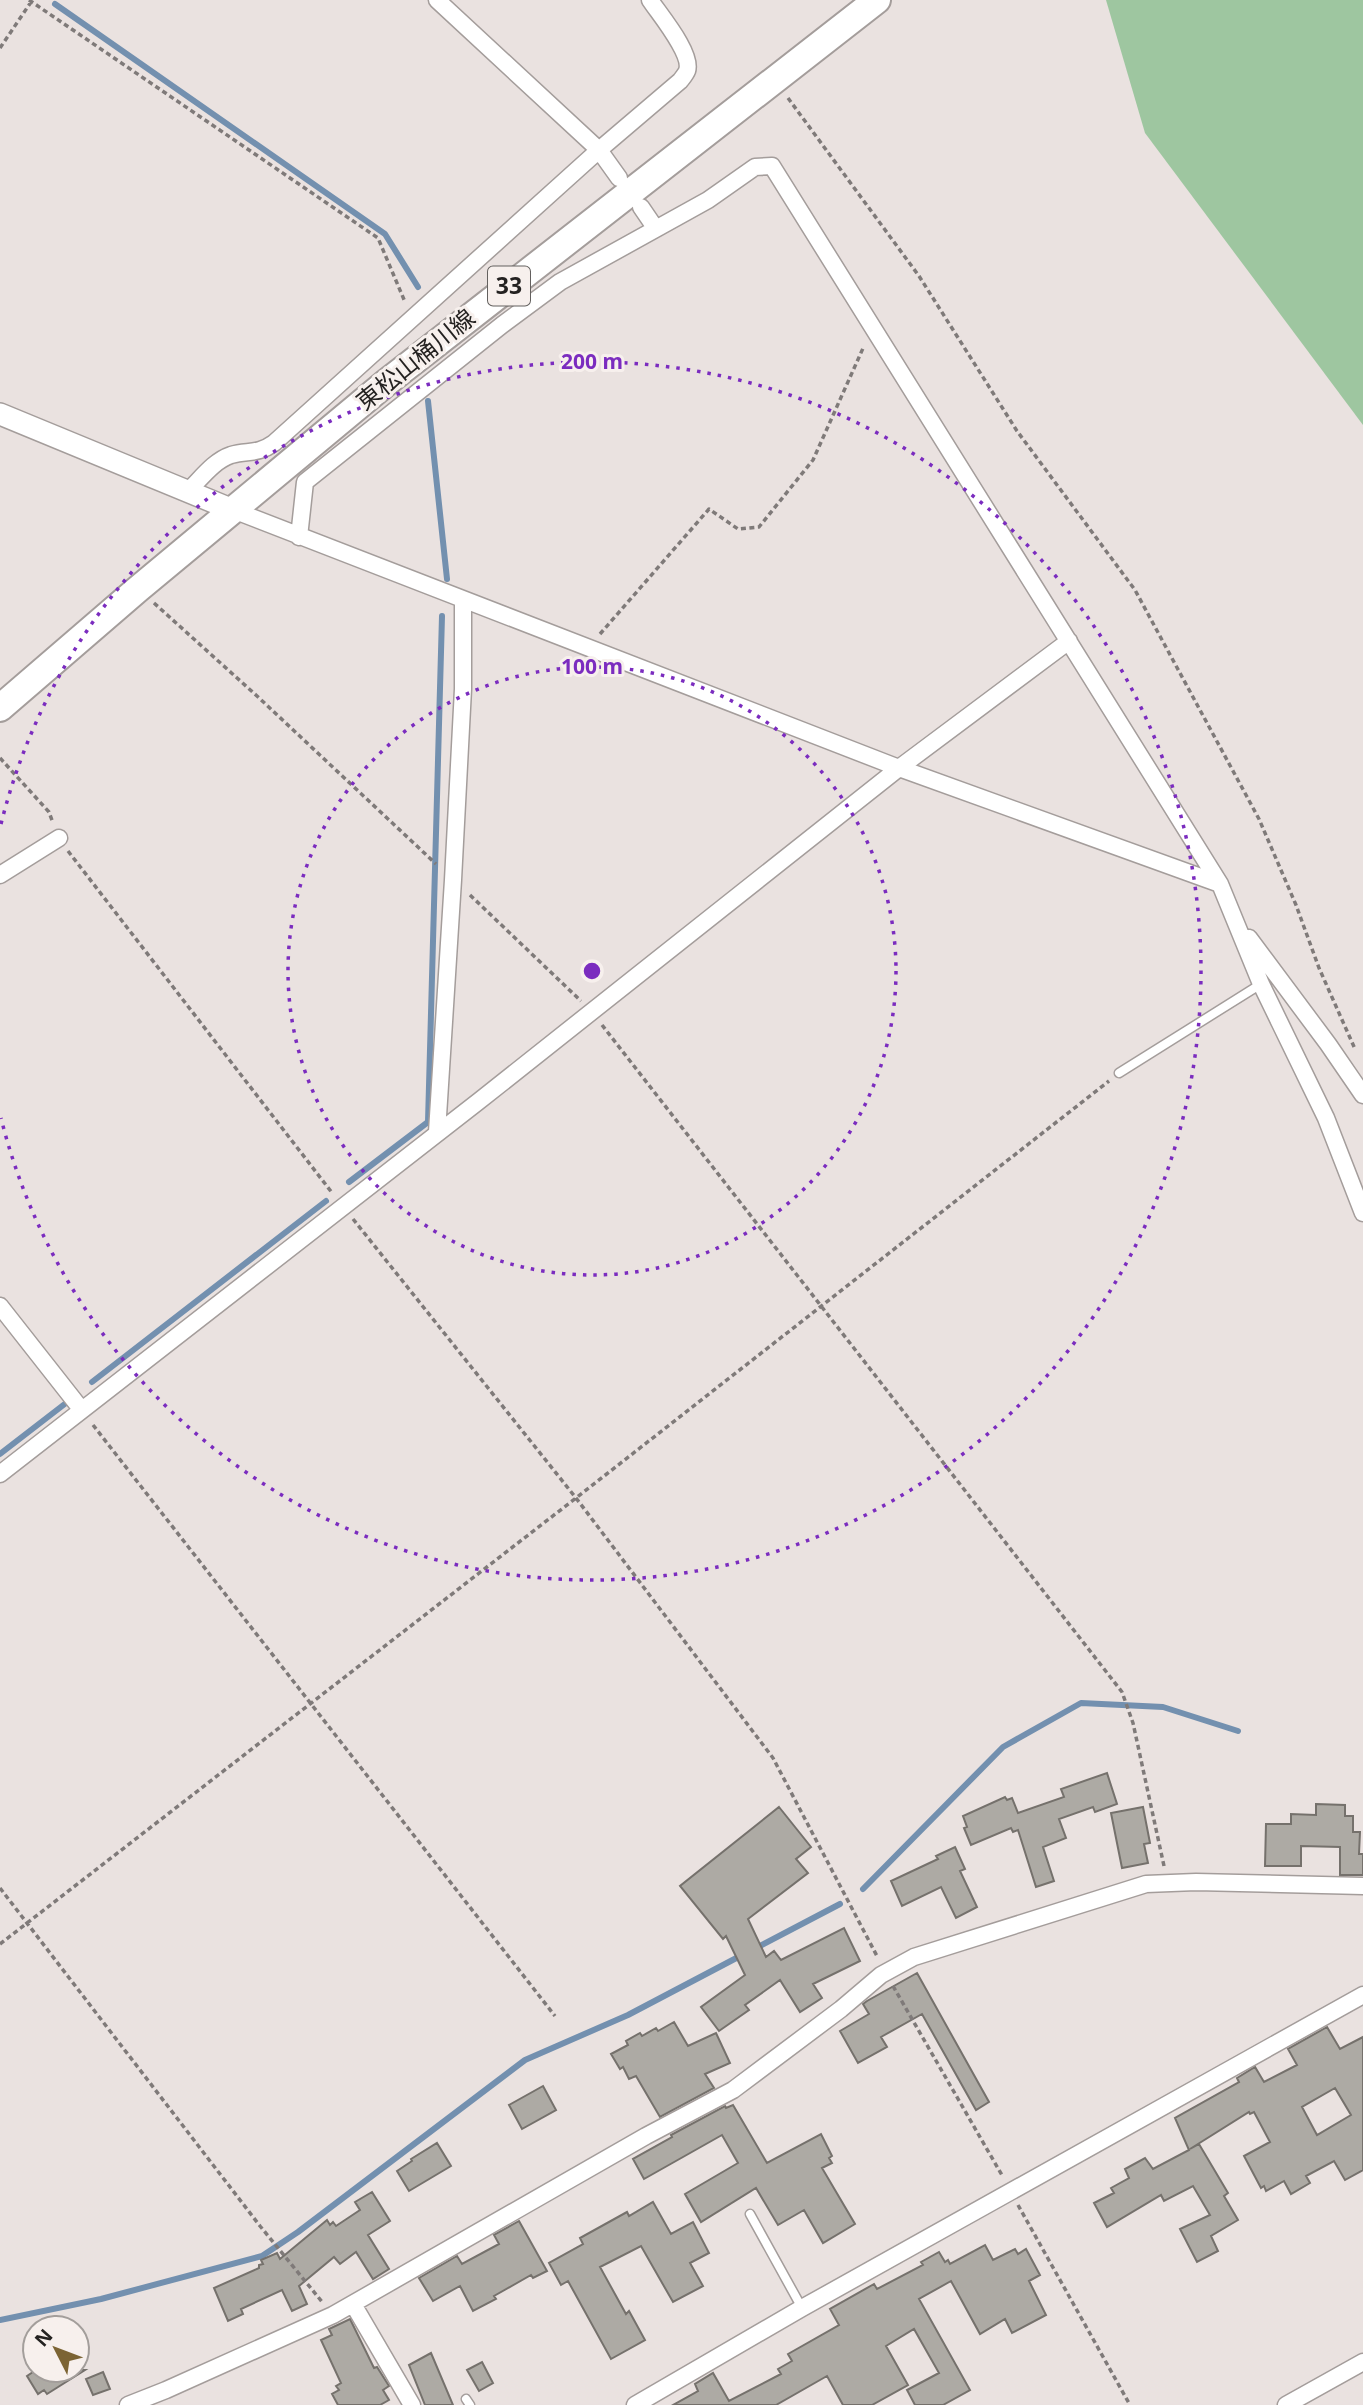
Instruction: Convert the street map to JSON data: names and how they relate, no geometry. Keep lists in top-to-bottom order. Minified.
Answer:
{"streets":{"main road":["33","東松山桶川線"]},"north":"top left","rings":["200 m","100 m"]}
